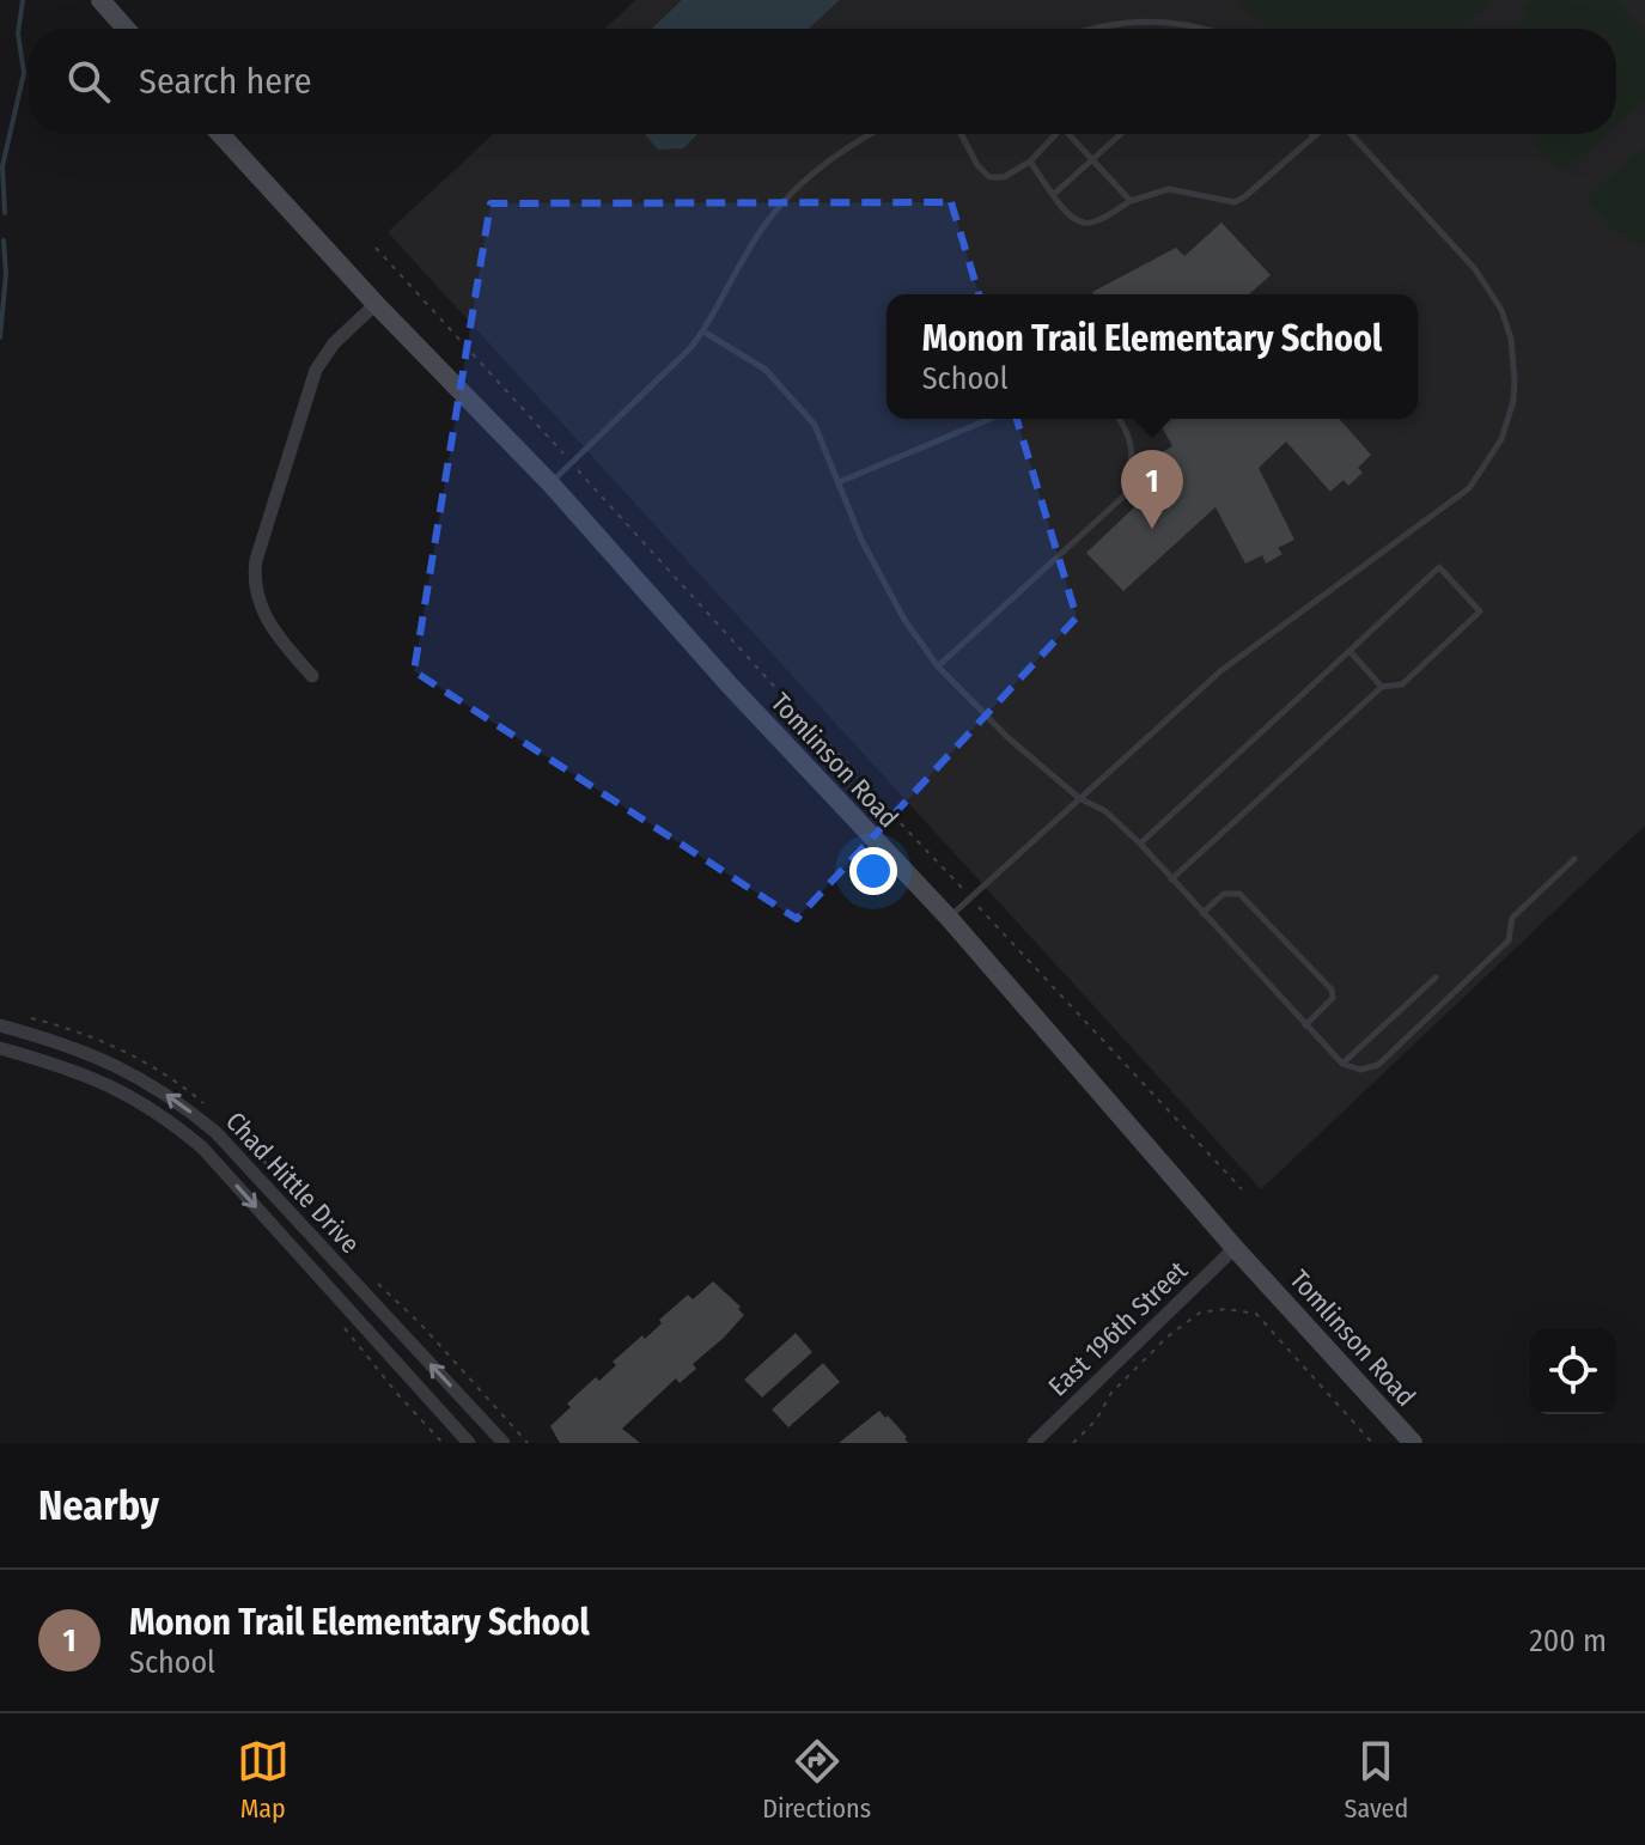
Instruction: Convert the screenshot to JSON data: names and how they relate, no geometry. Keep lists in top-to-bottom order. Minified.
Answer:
{"streets":{"street":["Tomlinson Road","Chad Hittle Drive","East 196th Street"]},"crossings":[["Tomlinson Road","East 196th Street"]],"page":{"search":"Search here","popup":["Monon Trail Elementary School","School"],"pins":"1","heading":"Nearby","list":[{"mark":"1","name":"Monon Trail Elementary School","note":"School","value":"200 m"}],"nav":["Map","Directions","Saved"]}}
